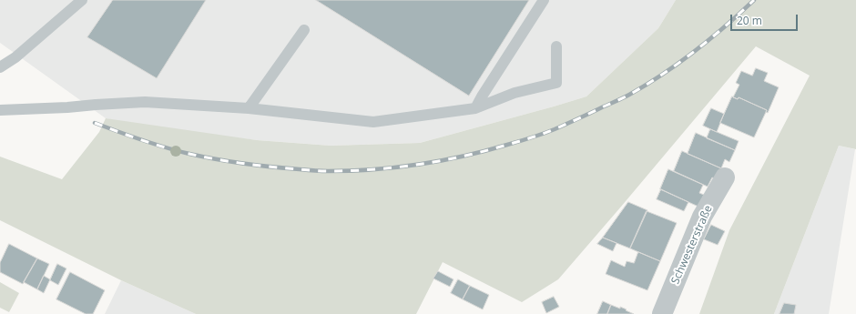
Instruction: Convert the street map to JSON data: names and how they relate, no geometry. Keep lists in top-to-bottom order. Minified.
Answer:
{"streets":{"street":["Schwesterstraße"]},"scale_bar":"20 m"}
